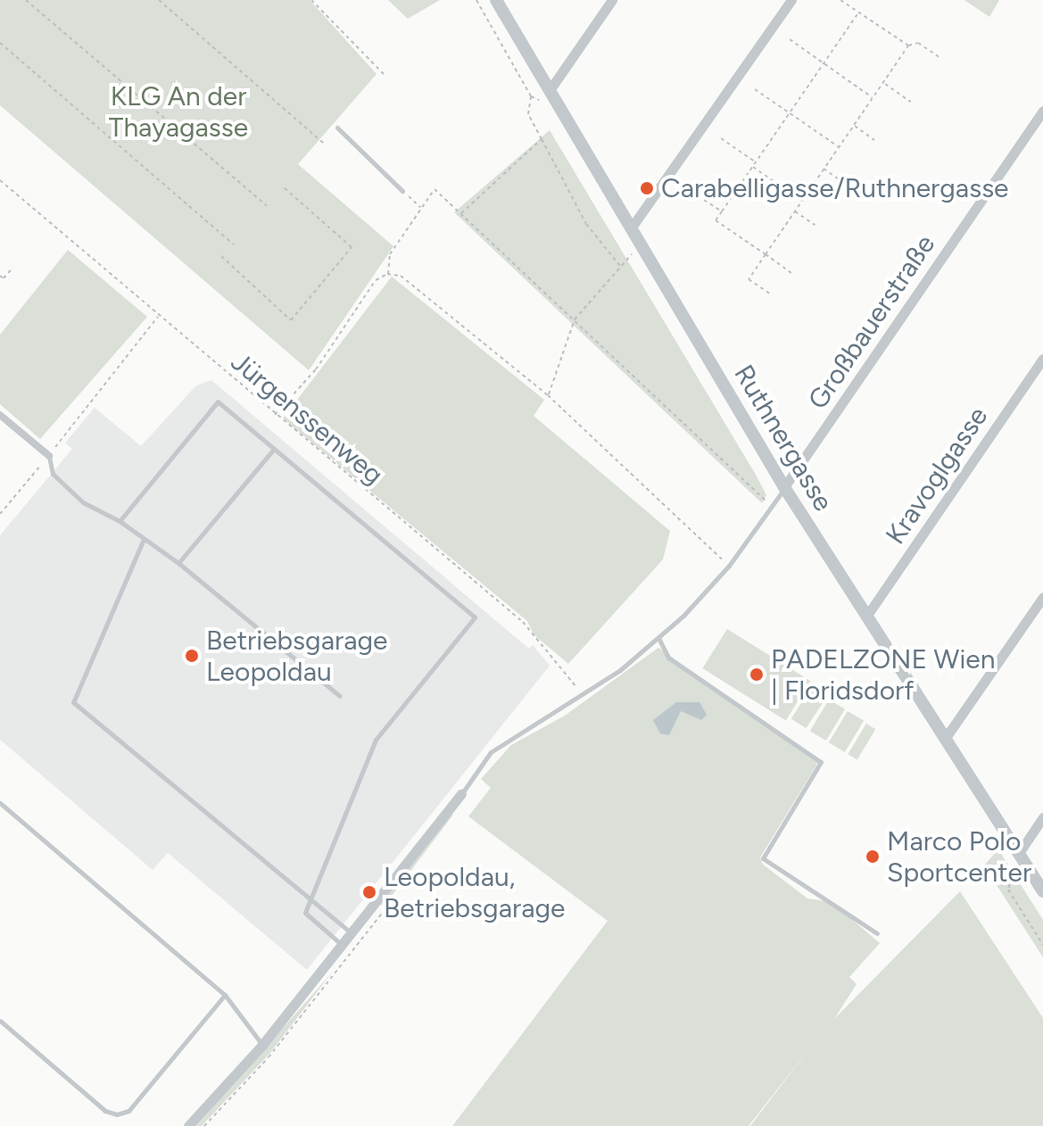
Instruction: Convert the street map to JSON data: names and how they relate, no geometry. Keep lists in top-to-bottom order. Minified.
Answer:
{"streets":{"street":["Großbauerstraße","Ruthnergasse","Kravoglgasse"],"path":["Jürgenssenweg"]},"crossings":[["Großbauerstraße","Ruthnergasse"],["Ruthnergasse","Kravoglgasse"]],"parks":["KLG An der Thayagasse"],"places":["Carabelligasse/Ruthnergasse","Betriebsgarage Leopoldau","PADELZONE Wien | Floridsdorf","Marco Polo Sportcenter","Leopoldau, Betriebsgarage"]}
